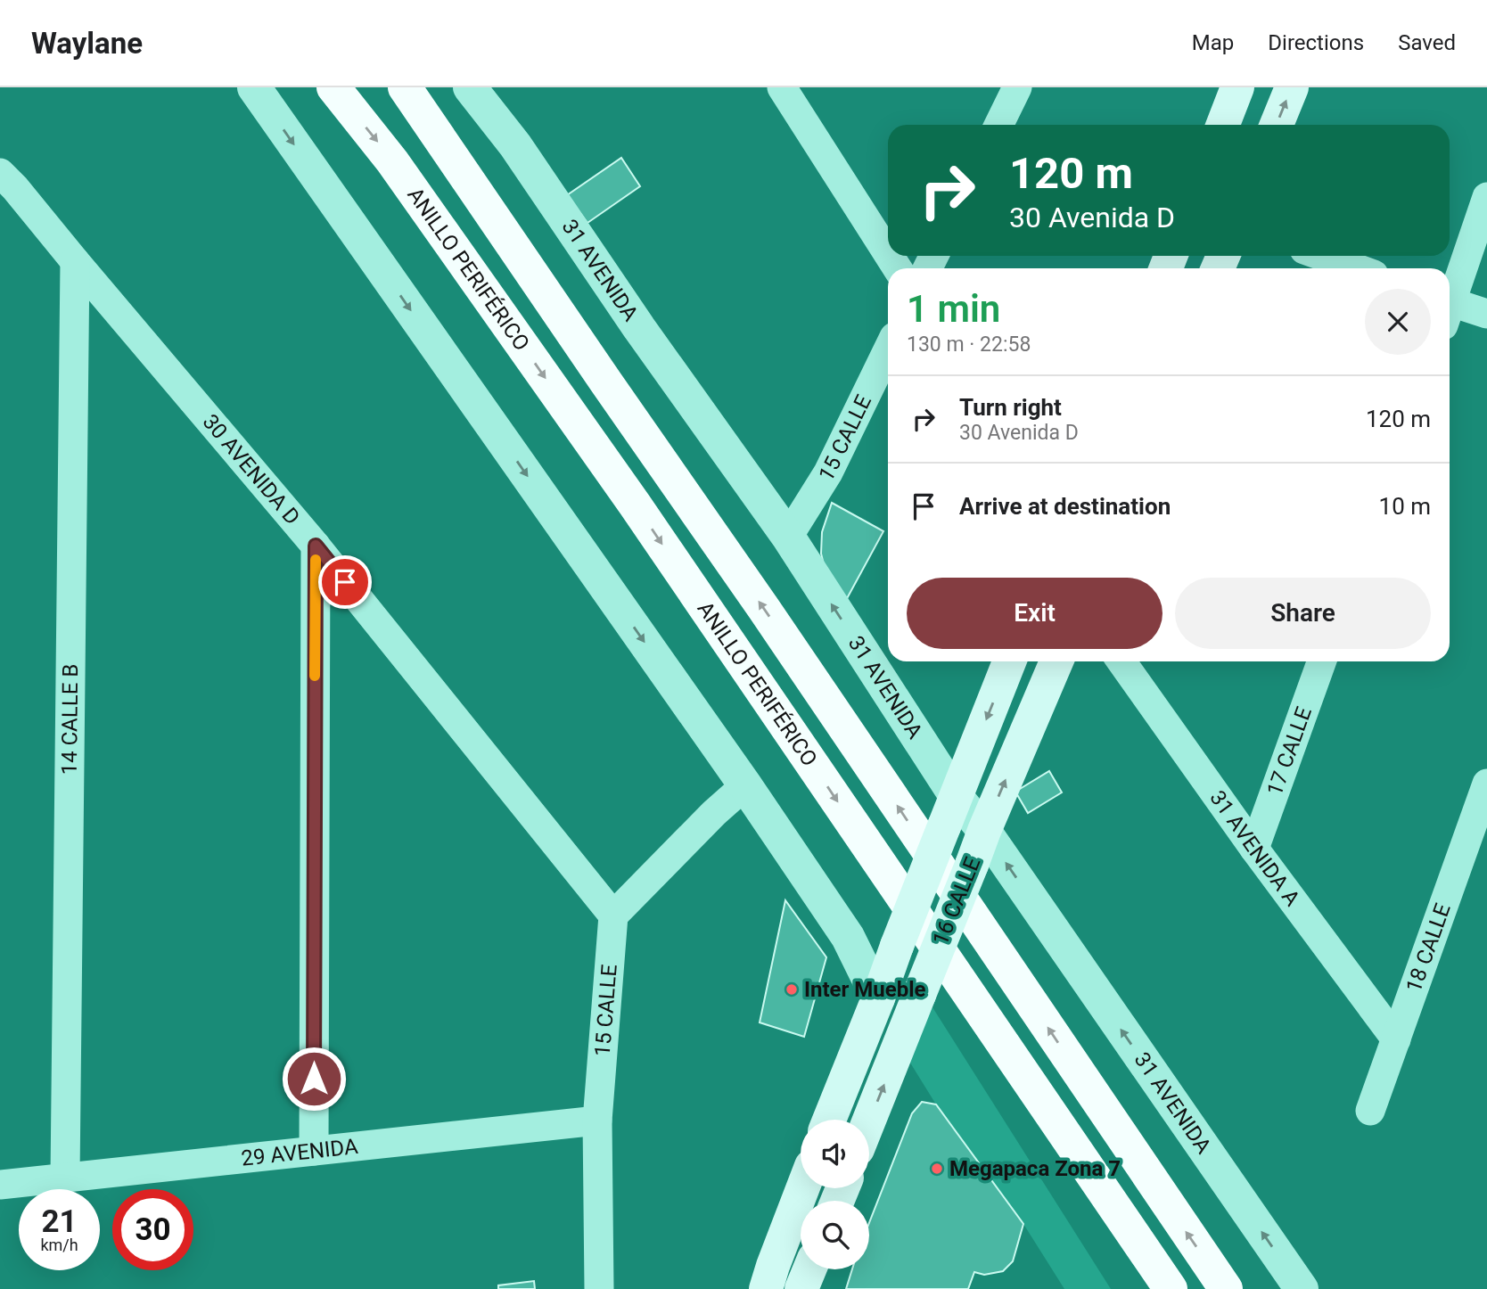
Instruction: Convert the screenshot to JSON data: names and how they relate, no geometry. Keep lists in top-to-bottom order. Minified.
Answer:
{"streets":{"highway":["ANILLO PERIFÉRICO"],"main road":["16 CALLE"],"street":["31 AVENIDA","15 CALLE","30 AVENIDA D","14 CALLE B","17 CALLE","31 AVENIDA A","18 CALLE","29 AVENIDA"]},"crossings":[["31 AVENIDA","15 CALLE"],["31 AVENIDA","16 CALLE"],["15 CALLE","30 AVENIDA D"],["15 CALLE","29 AVENIDA"],["30 AVENIDA D","14 CALLE B"],["14 CALLE B","29 AVENIDA"],["17 CALLE","31 AVENIDA A"],["31 AVENIDA A","18 CALLE"]],"places":["Inter Mueble","Megapaca Zona 7"],"page":{"header":"Waylane","nav":["Map","Directions","Saved"],"turn":["120 m","30 Avenida D"],"heading":["1 min","130 m · 22:58"],"list":[{"name":"Turn right","note":"30 Avenida D","value":"120 m"},{"name":"Arrive at destination","value":"10 m"}],"buttons":["Exit","Share"],"speed":"21 km/h","limit":"30"}}
